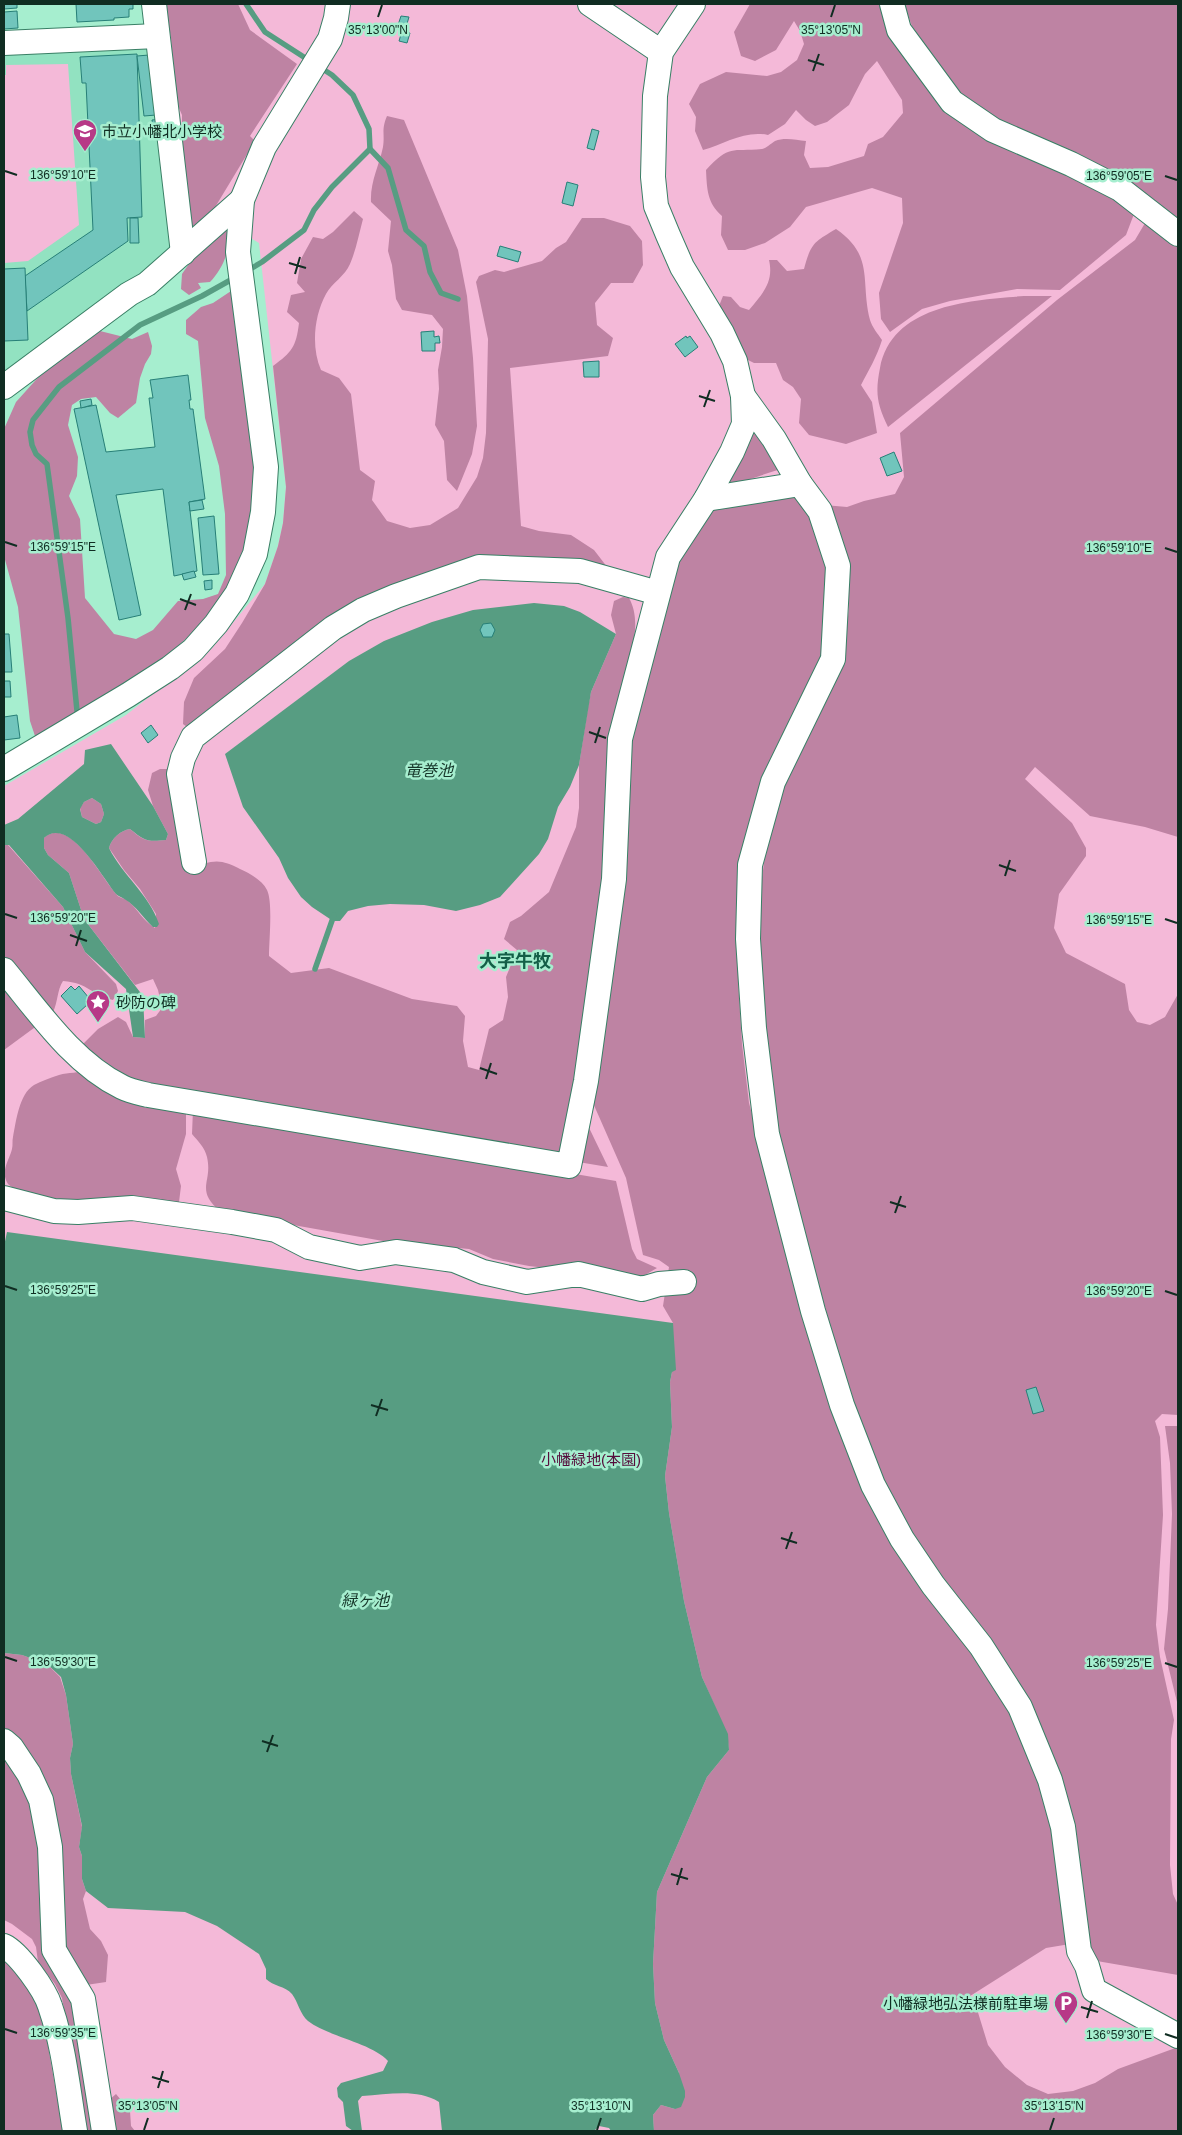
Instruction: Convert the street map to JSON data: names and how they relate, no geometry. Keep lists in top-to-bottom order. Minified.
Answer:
{"districts":["大字牛牧"],"water":["竜巻池","緑ヶ池"],"parks":["小幡緑地(本園)"],"places":{"school or university":["市立小幡北小学校"],"place":["砂防の碑"],"parking":["小幡緑地弘法様前駐車場"]},"coordinates":["35°13'00\"N","35°13'05\"N","136°59'10\"E","136°59'05\"E","136°59'15\"E","136°59'20\"E","136°59'25\"E","136°59'30\"E","136°59'35\"E","35°13'10\"N","35°13'15\"N"]}
